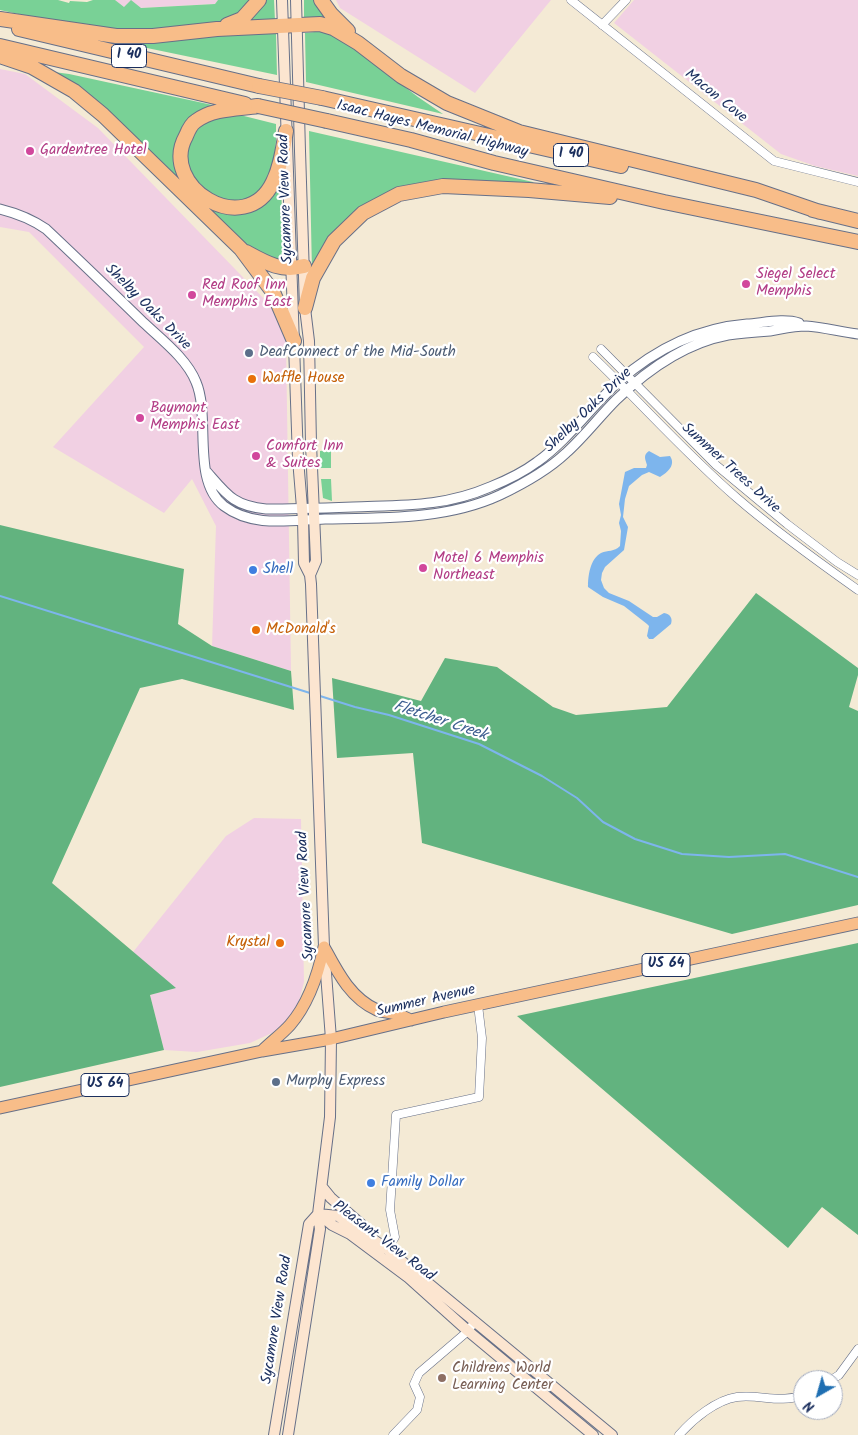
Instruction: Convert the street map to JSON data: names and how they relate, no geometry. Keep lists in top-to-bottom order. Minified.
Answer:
{"streets":{"highway":["I 40","Isaac Hayes Memorial Highway"],"main road":["Sycamore View Road","US 64","Summer Avenue","Pleasant View Road"],"street":["Macon Cove","Shelby Oaks Drive","Summer Trees Drive"]},"crossings":[["Sycamore View Road","Shelby Oaks Drive"],["Sycamore View Road","Summer Avenue"],["Sycamore View Road","Pleasant View Road"],["Shelby Oaks Drive","Summer Trees Drive"]],"water":["Fletcher Creek"],"places":["Gardentree Hotel","Siegel Select Memphis","Red Roof Inn Memphis East","DeafConnect of the Mid-South","Waffle House","Baymont Memphis East","Comfort Inn & Suites","Motel 6 Memphis Northeast","Shell","McDonald's","Krystal","Murphy Express","Family Dollar","Childrens World Learning Center"],"north":"bottom left"}
